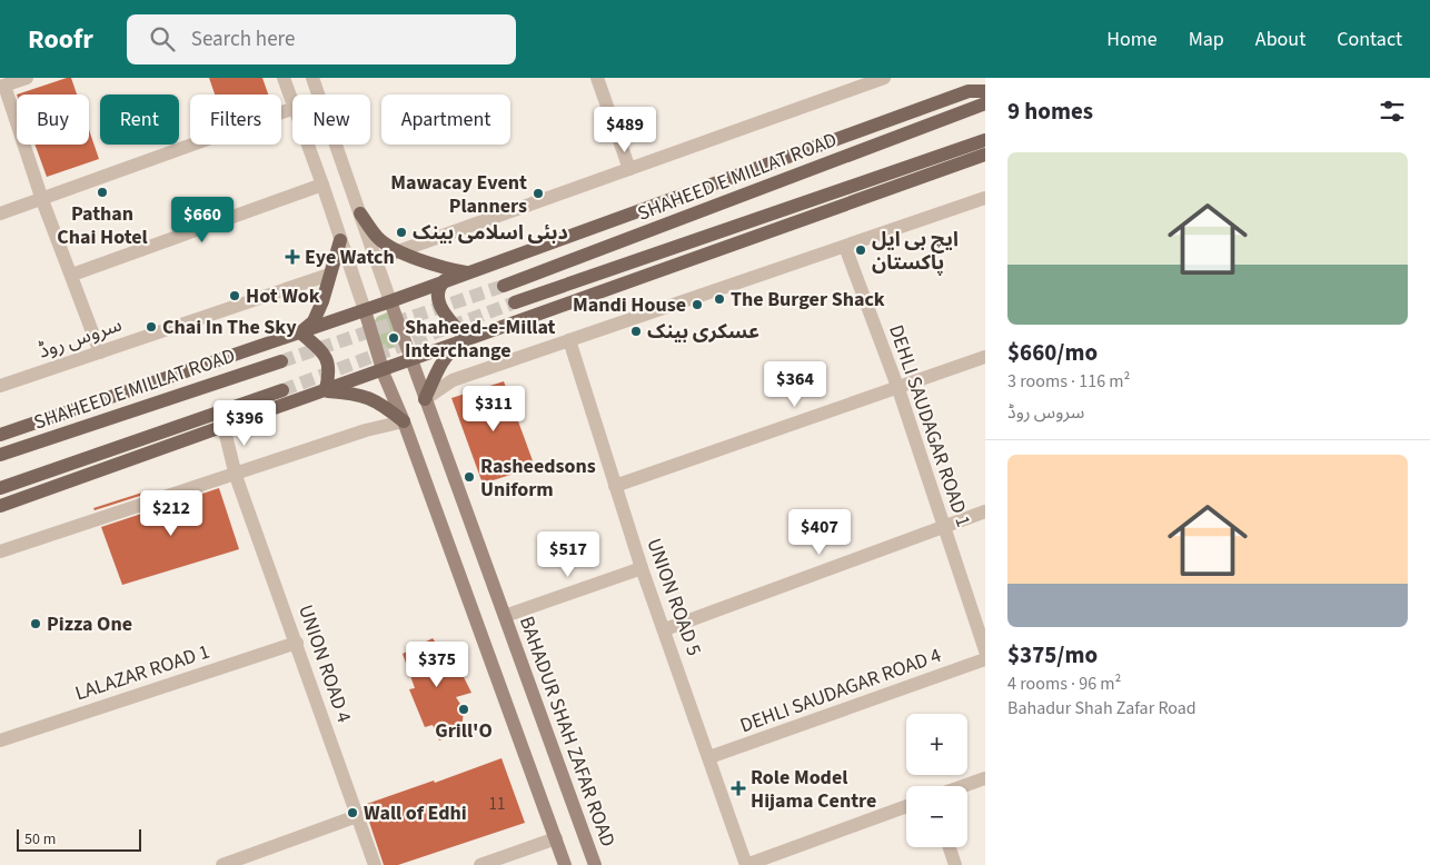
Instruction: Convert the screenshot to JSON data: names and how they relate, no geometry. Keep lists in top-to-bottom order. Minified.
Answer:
{"streets":{"main road":["SHAHEED E MILLAT ROAD","BAHADUR SHAH ZAFAR ROAD"],"street":["سروس روڈ","DEHLI SAUDAGAR ROAD 1","UNION ROAD 5","UNION ROAD 4","LALAZAR ROAD 1","DEHLI SAUDAGAR ROAD 4"]},"crossings":[["UNION ROAD 5","DEHLI SAUDAGAR ROAD 4"],["UNION ROAD 4","LALAZAR ROAD 1"]],"places":{"other":["Pathan Chai Hotel","Mawacay Event Planners","دبئی اسلامی بینک","ایچ بی ایل پاکستان","Hot Wok","The Burger Shack","Mandi House","Chai In The Sky","عسکری بینک","Shaheed-e-Millat Interchange","Rasheedsons Uniform","Pizza One","Grill'O","Wall of Edhi"],"health":["Eye Watch","Role Model Hijama Centre"]},"house_numbers":["11"],"scale_bar":"50 m","page":{"header":"Roofr","search":"Search here","nav":["Home","Map","About","Contact"],"heading":"9 homes","chip":["Buy","Rent","Filters","New","Apartment"],"price":["$489","$660","$364","$311","$396","$212","$407","$517","$375"],"list":[{"name":"$660/mo","note":"3 rooms · 116 m² · سروس روڈ"},{"name":"$375/mo","note":"4 rooms · 96 m² · Bahadur Shah Zafar Road"}],"map_buttons":["+","−"],"scale":"50 m"}}
